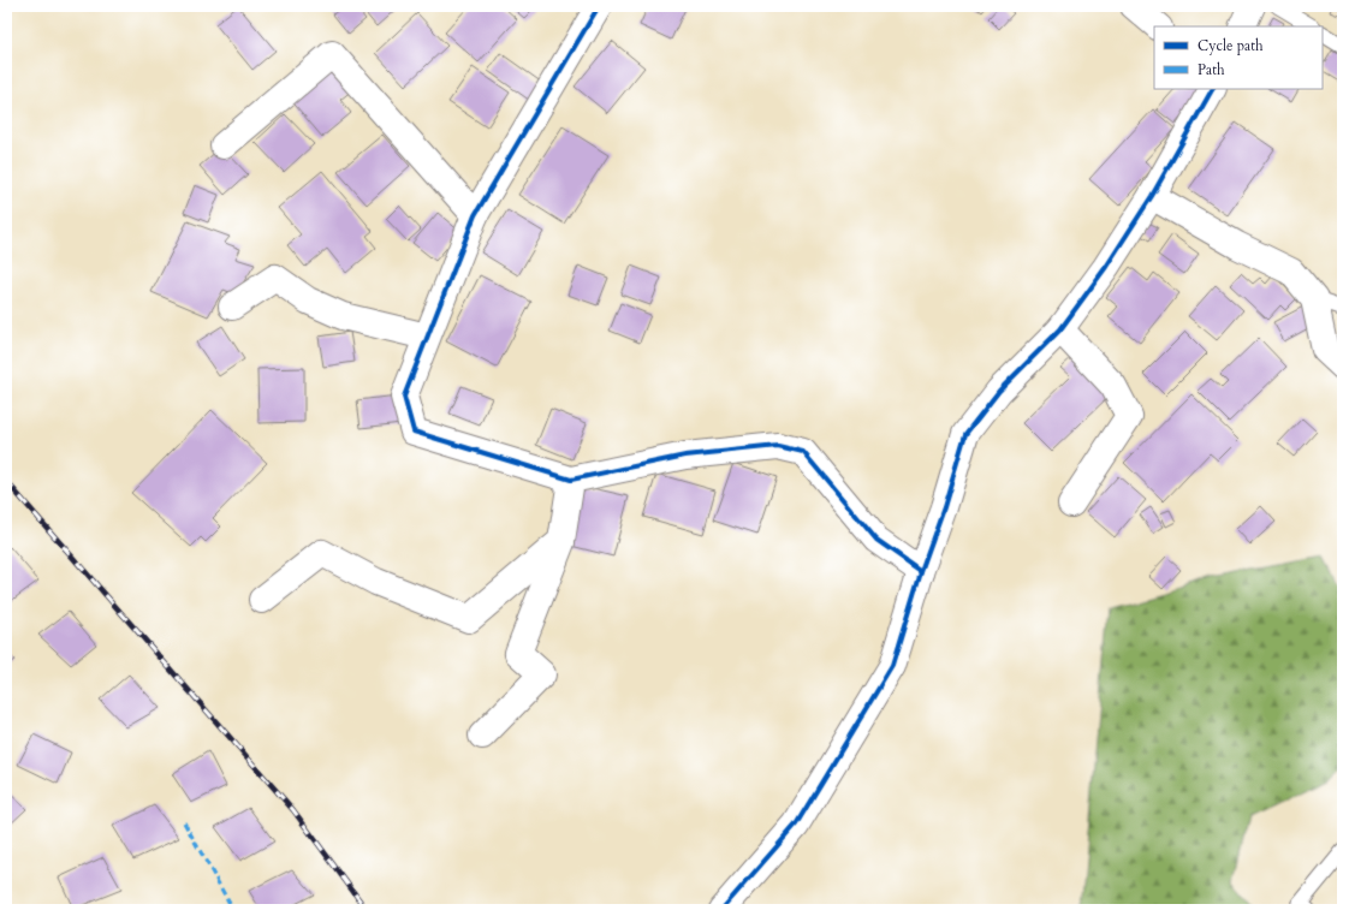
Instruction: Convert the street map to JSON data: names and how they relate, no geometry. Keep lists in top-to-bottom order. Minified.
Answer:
{"legend":["Cycle path","Path"]}
